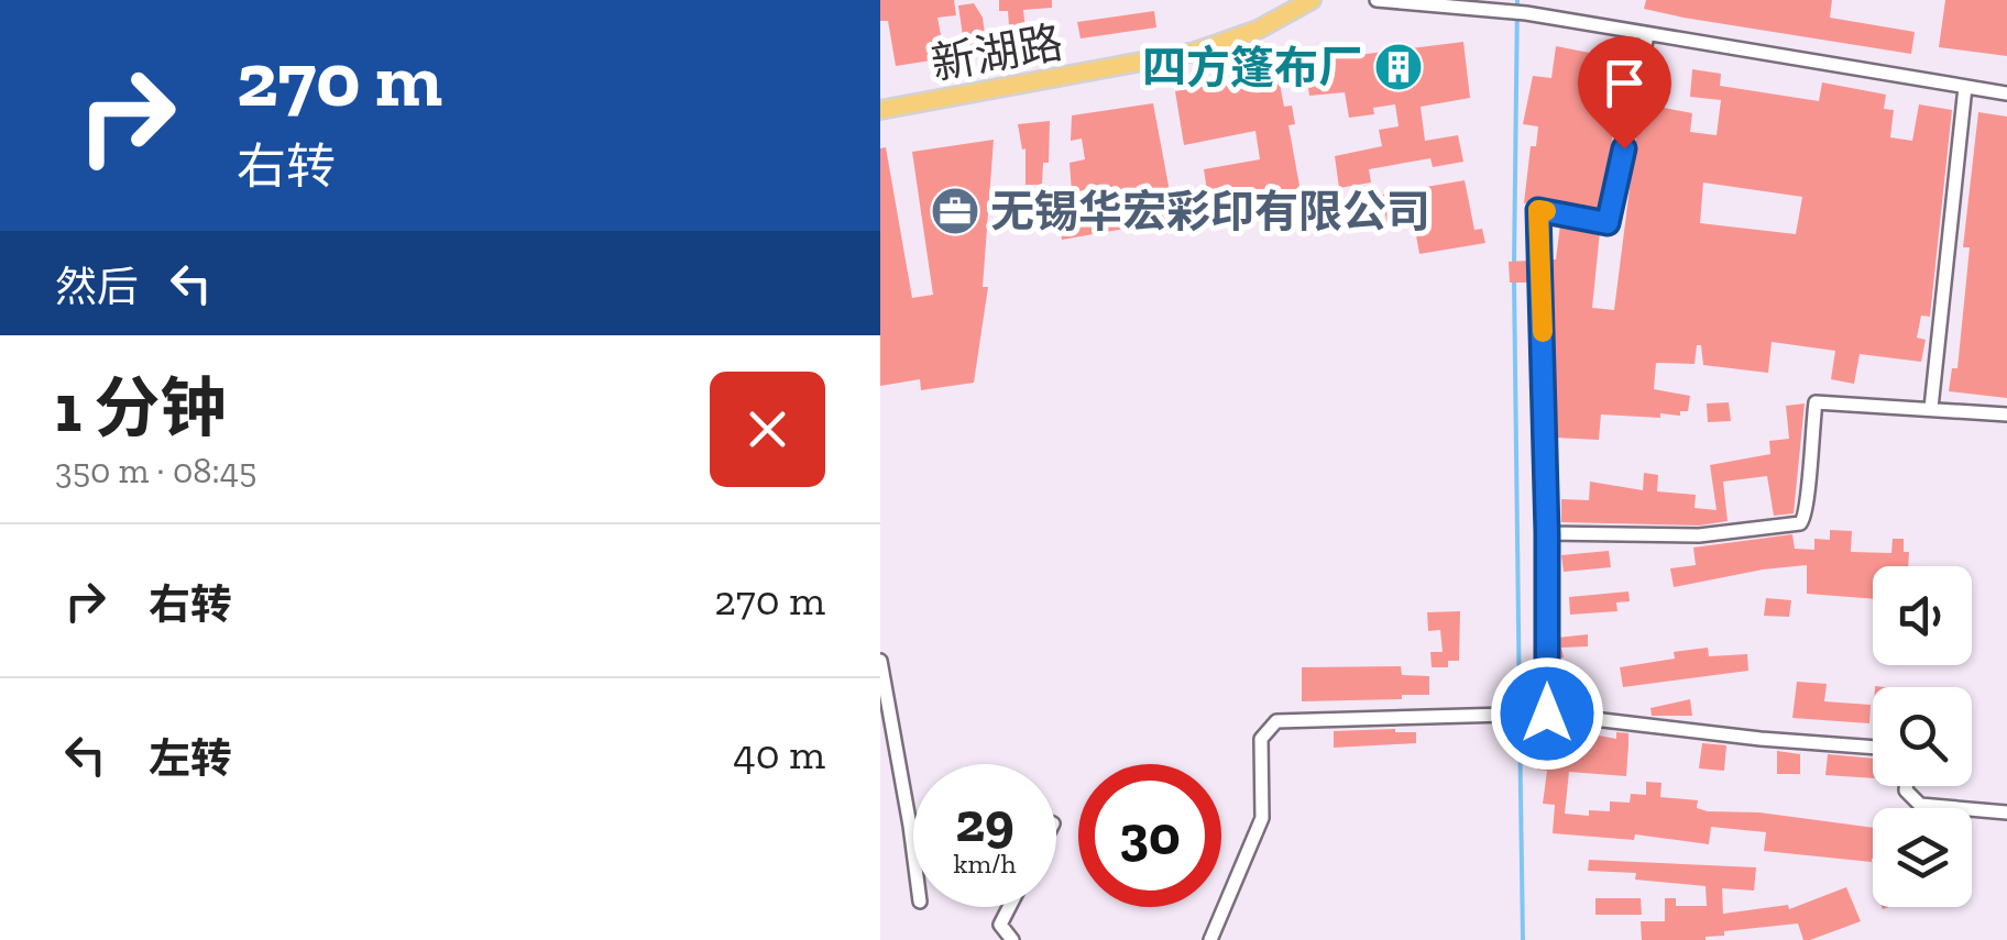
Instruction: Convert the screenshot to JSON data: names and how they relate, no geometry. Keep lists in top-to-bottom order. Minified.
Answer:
{"streets":{"main road":["新湖路"]},"places":{"building":["四方篷布厂"],"office":["无锡华宏彩印有限公司"]},"page":{"turn":["270 m","右转"],"then":"然后","heading":["1 分钟","350 m · 08:45"],"list":[{"name":"右转","value":"270 m"},{"name":"左转","value":"40 m"}],"speed":"29 km/h","limit":"30"}}
